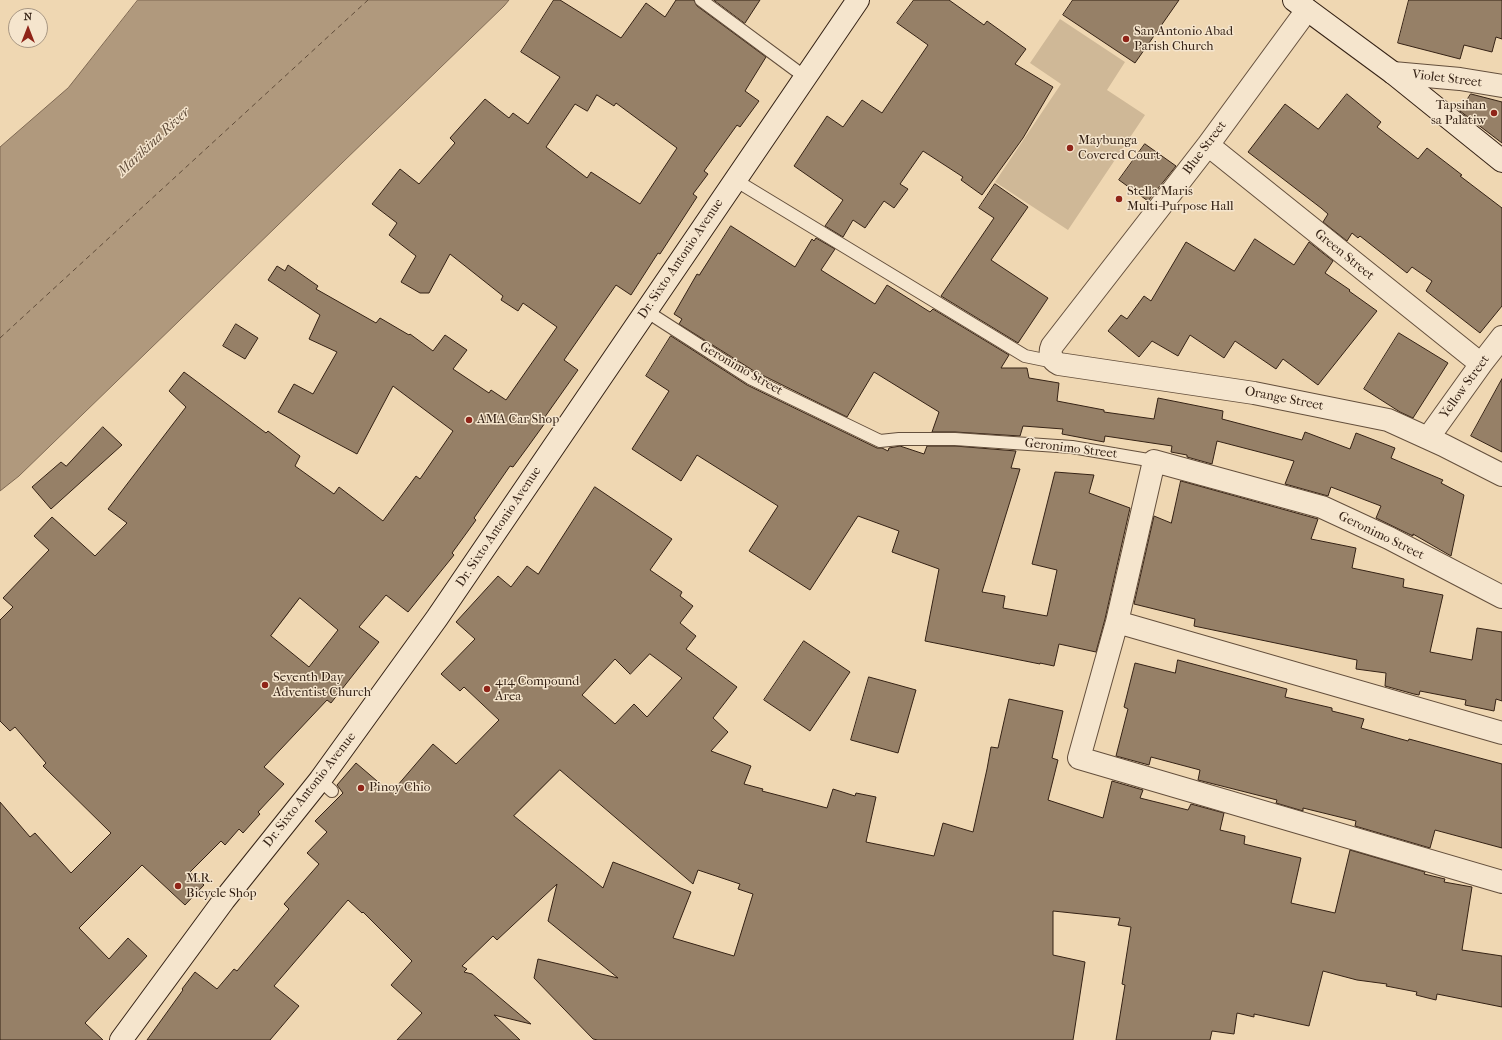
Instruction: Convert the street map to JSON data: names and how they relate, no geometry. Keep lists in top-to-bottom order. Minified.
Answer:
{"streets":{"street":["Violet Street","Blue Street","Green Street","Dr. Sixto Antonio Avenue","Geronimo Street","Yellow Street","Orange Street"]},"crossings":[["Blue Street","Green Street"],["Blue Street","Orange Street"],["Green Street","Yellow Street"],["Dr. Sixto Antonio Avenue","Geronimo Street"],["Yellow Street","Orange Street"]],"water":["Marikina River"],"places":["San Antonio Abad Parish Church","Tapsihan sa Palatiw","Maybunga Covered Court","Stella Maris Multi-Purpose Hall","AMA Car Shop","Seventh Day Adventist Church","414 Compound Area","Pinoy Chio","M.R. Bicycle Shop"],"north":"top"}
